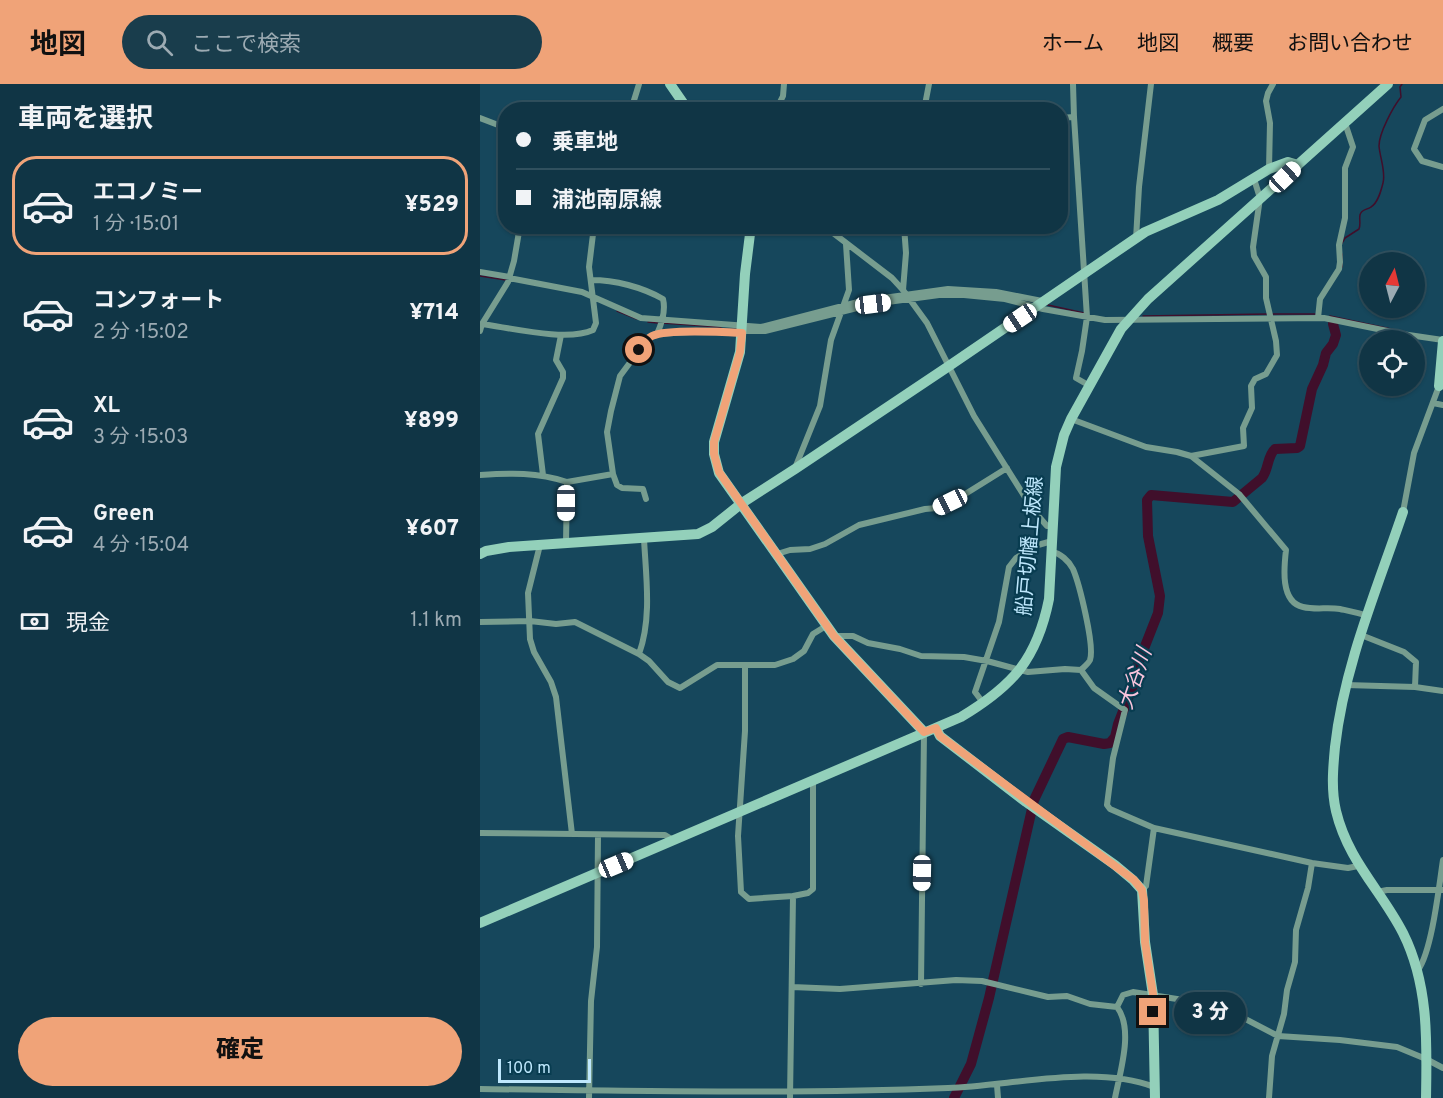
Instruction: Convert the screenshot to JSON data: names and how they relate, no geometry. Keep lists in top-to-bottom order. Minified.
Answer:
{"streets":{"main road":["船戸切幡上板線"]},"water":["大谷川"],"scale_bar":"100 m","north":"top","page":{"header":"地図","search":"ここで検索","nav":["ホーム","地図","概要","お問い合わせ"],"heading":"車両を選択","banner":["乗車地","浦池南原線"],"list":[{"name":"エコノミー","note":"1 分 · 15:01","value":"¥529"},{"name":"コンフォート","note":"2 分 · 15:02","value":"¥714"},{"name":"XL","note":"3 分 · 15:03","value":"¥899"},{"name":"Green","note":"4 分 · 15:04","value":"¥607"}],"pay":["現金","1.1 km"],"bubble":"3 分","buttons":"確定","scale":"100 m"}}
